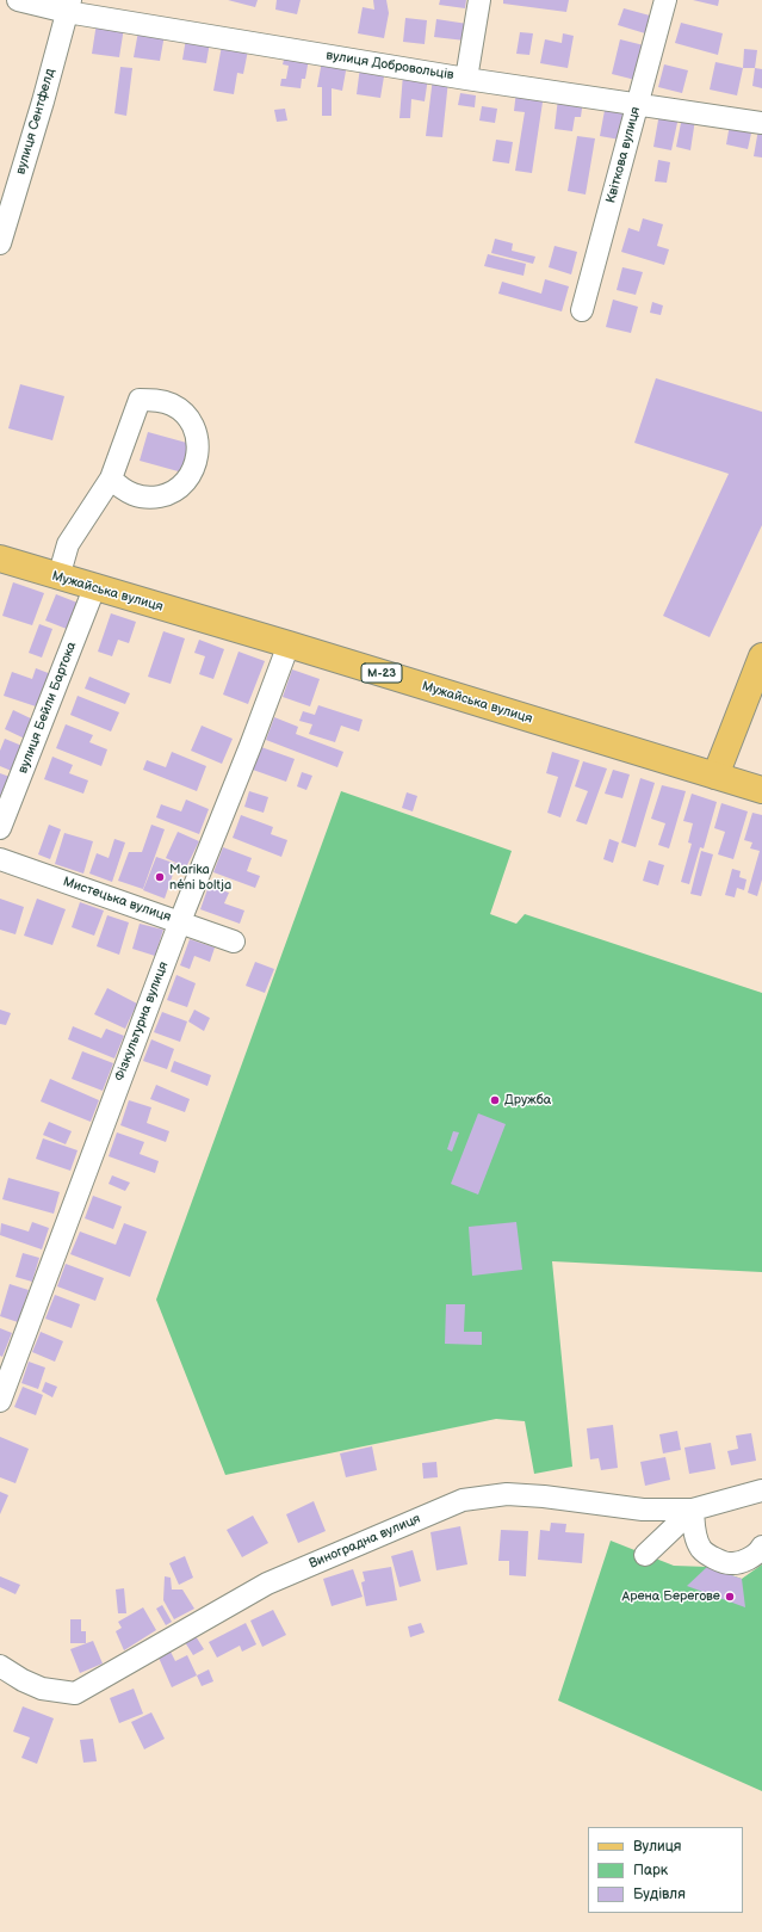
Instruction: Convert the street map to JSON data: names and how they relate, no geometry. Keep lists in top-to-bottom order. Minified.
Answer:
{"streets":{"main road":["Мужайська вулиця","М-23"],"street":["вулиця Добровольців","вулиця Сентфелд","Квіткова вулиця","вулиця Бейли Бартока","Мистецька вулиця","Фізкультурна вулиця","Виноградна вулиця"]},"crossings":[["вулиця Добровольців","вулиця Сентфелд"],["вулиця Добровольців","Квіткова вулиця"],["Мужайська вулиця","вулиця Бейли Бартока"],["Мужайська вулиця","Фізкультурна вулиця"],["Мистецька вулиця","Фізкультурна вулиця"]],"places":["Marika néni boltja","Дружба","Арена Берегове"],"legend":["Вулиця","Парк","Будівля"]}
